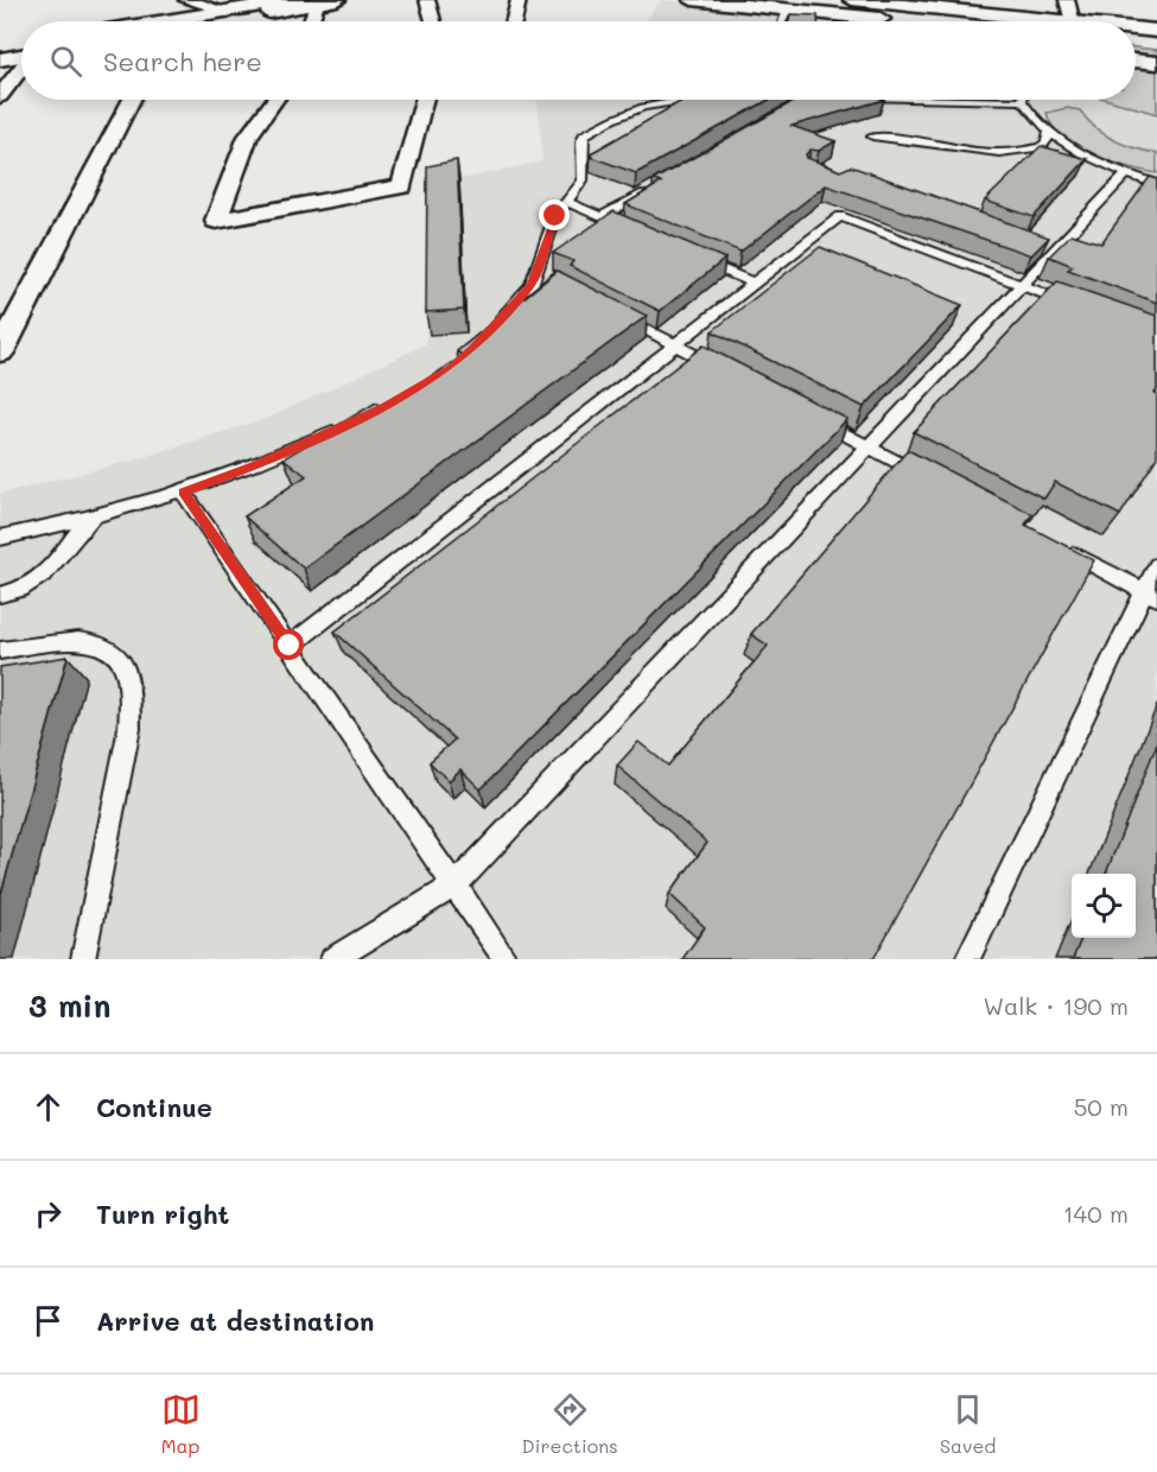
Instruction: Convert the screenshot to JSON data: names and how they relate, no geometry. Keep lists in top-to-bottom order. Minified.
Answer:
{"page":{"search":"Search here","heading":["3 min","Walk · 190 m"],"list":[["Continue","50 m"],["Turn right","140 m"],"Arrive at destination"],"nav":["Map","Directions","Saved"]}}
